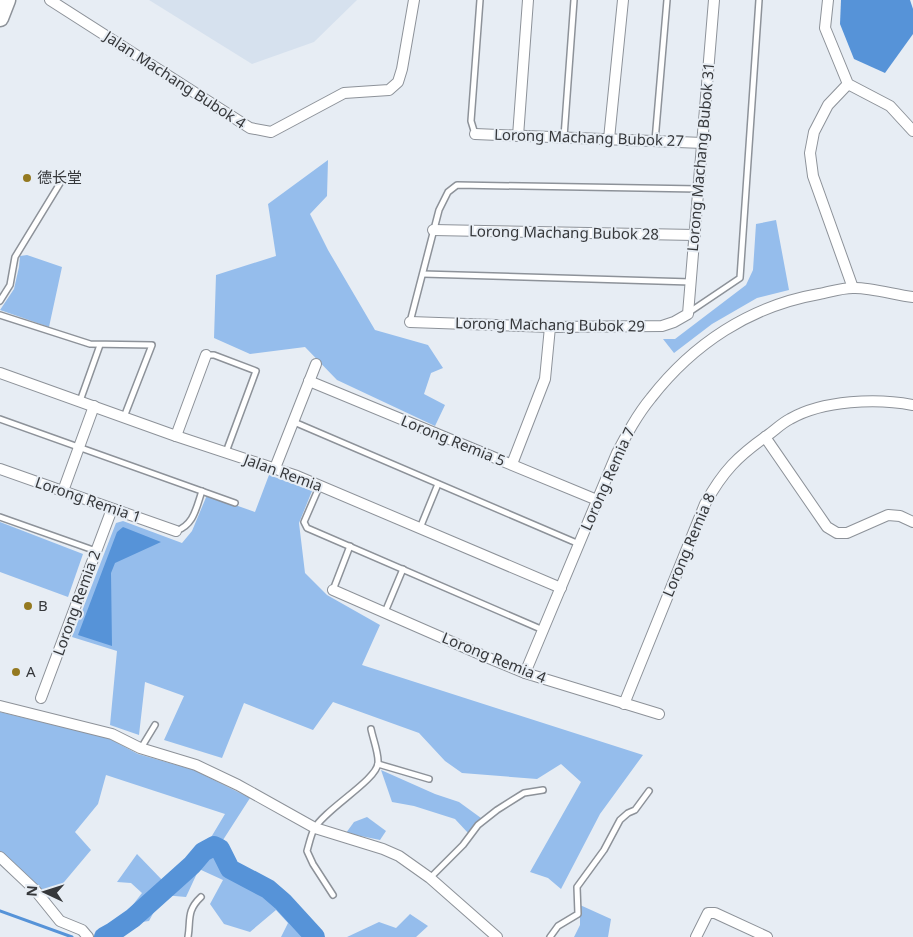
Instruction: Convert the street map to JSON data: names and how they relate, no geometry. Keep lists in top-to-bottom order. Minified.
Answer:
{"streets":{"street":["Jalan Machang Bubok 4","Lorong Machang Bubok 27","Lorong Machang Bubok 31","Lorong Machang Bubok 28","Lorong Machang Bubok 29","Lorong Remia 5","Jalan Remia","Lorong Remia 7","Lorong Remia 1","Lorong Remia 8","Lorong Remia 2","Lorong Remia 4"]},"crossings":[["Lorong Machang Bubok 27","Lorong Machang Bubok 31"],["Lorong Machang Bubok 31","Lorong Machang Bubok 28"],["Lorong Machang Bubok 31","Lorong Machang Bubok 29"],["Lorong Remia 5","Lorong Remia 7"],["Jalan Remia","Lorong Remia 7"],["Lorong Remia 7","Lorong Remia 4"],["Lorong Remia 1","Lorong Remia 2"],["Lorong Remia 8","Lorong Remia 4"]],"places":["德长堂","B","A"],"north":"left"}
